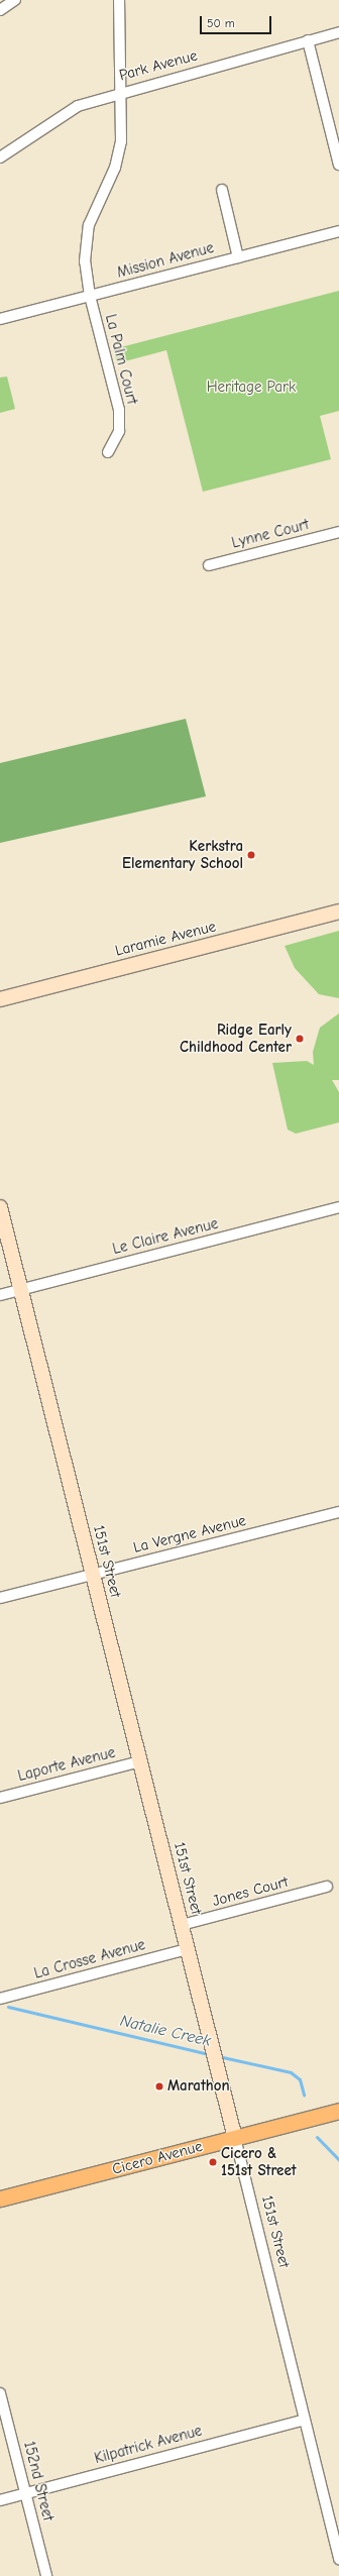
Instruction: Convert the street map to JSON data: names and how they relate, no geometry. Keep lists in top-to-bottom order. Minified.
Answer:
{"streets":{"main road":["Cicero Avenue"],"street":["Park Avenue","Mission Avenue","La Palm Court","Lynne Court","Laramie Avenue","Le Claire Avenue","La Vergne Avenue","151st Street","Laporte Avenue","Jones Court","La Crosse Avenue","Kilpatrick Avenue","152nd Street"]},"crossings":[["Park Avenue","La Palm Court"],["Mission Avenue","La Palm Court"],["Le Claire Avenue","151st Street"],["La Vergne Avenue","151st Street"],["151st Street","Laporte Avenue"],["151st Street","Jones Court"],["151st Street","La Crosse Avenue"],["151st Street","Cicero Avenue"],["151st Street","Kilpatrick Avenue"],["Kilpatrick Avenue","152nd Street"]],"water":["Natalie Creek"],"parks":["Heritage Park"],"places":["Kerkstra Elementary School","Ridge Early Childhood Center","Marathon","Cicero & 151st Street"],"scale_bar":"50 m"}
